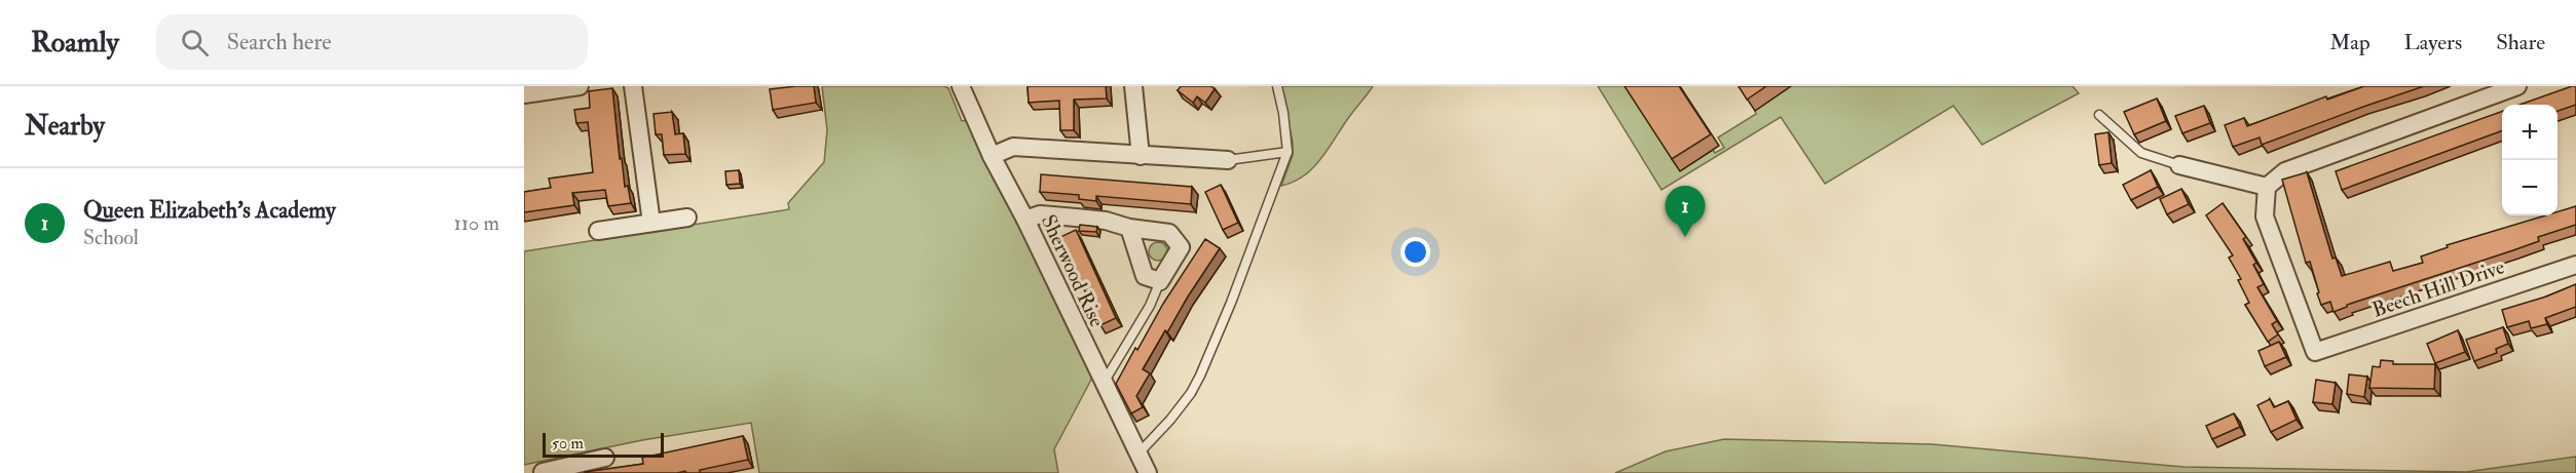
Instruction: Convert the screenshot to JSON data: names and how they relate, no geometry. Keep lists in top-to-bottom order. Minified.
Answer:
{"streets":{"street":["Sherwood Rise","Beech Hill Drive"]},"scale_bar":"50 m","page":{"header":"Roamly","search":"Search here","nav":["Map","Layers","Share"],"heading":"Nearby","map_buttons":["+","−"],"list":[{"mark":"1","name":"Queen Elizabeth's Academy","note":"School","value":"110 m"}],"pins":"1","scale":"50 m"}}
